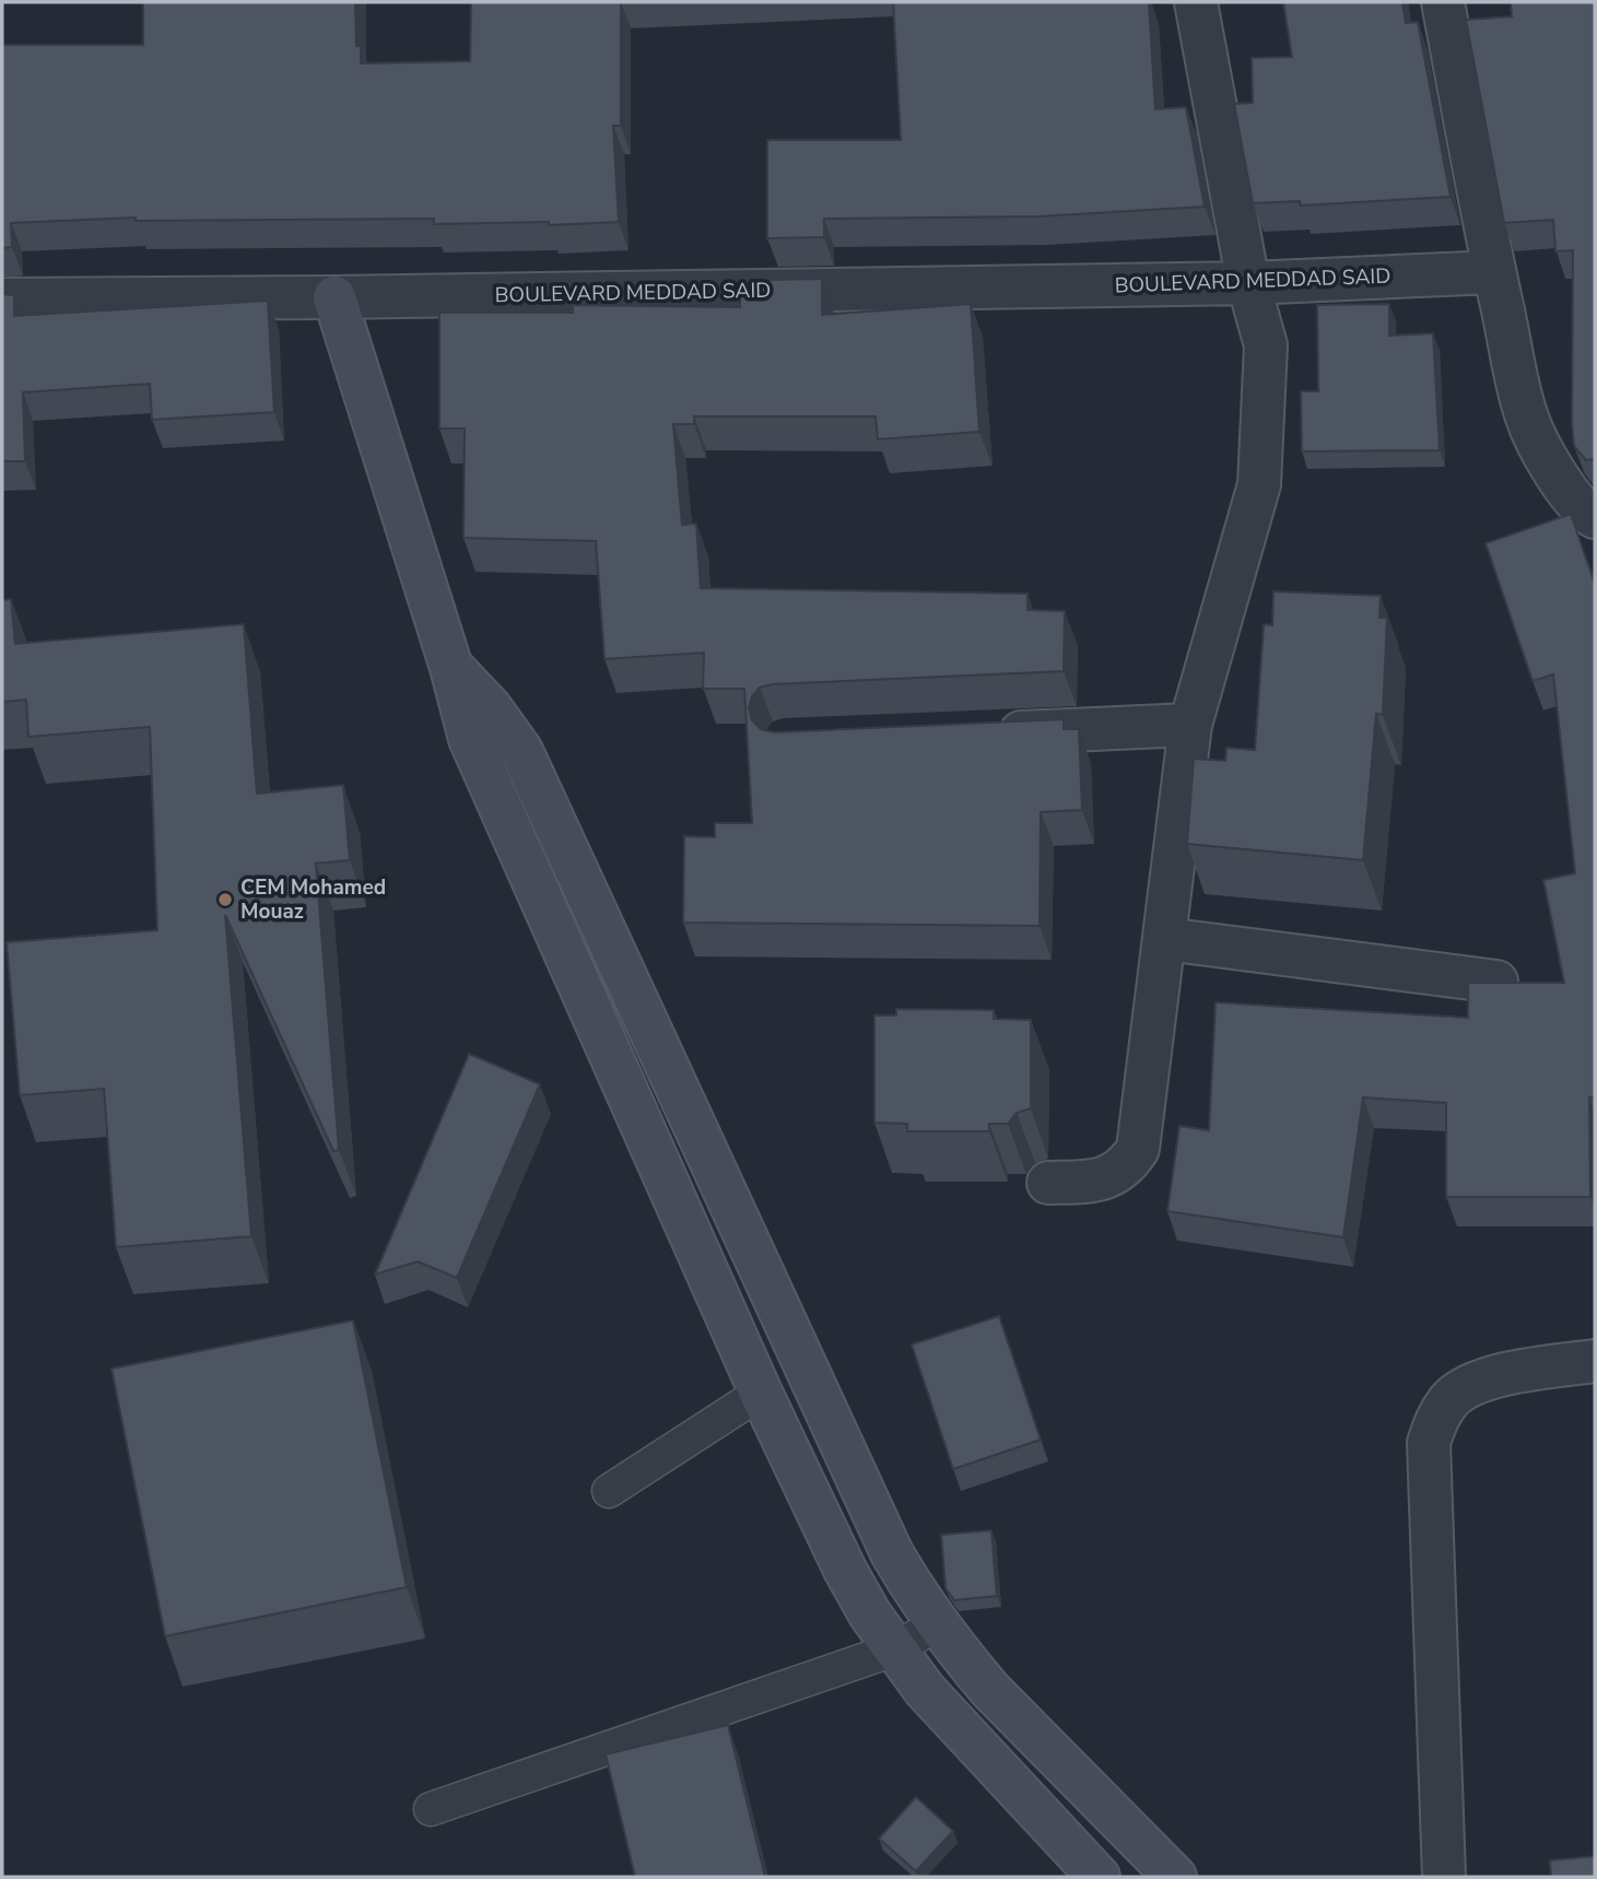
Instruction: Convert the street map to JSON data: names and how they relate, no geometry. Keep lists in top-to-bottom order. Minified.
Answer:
{"streets":{"street":["BOULEVARD MEDDAD SAID"]},"places":["CEM Mohamed Mouaz"]}
